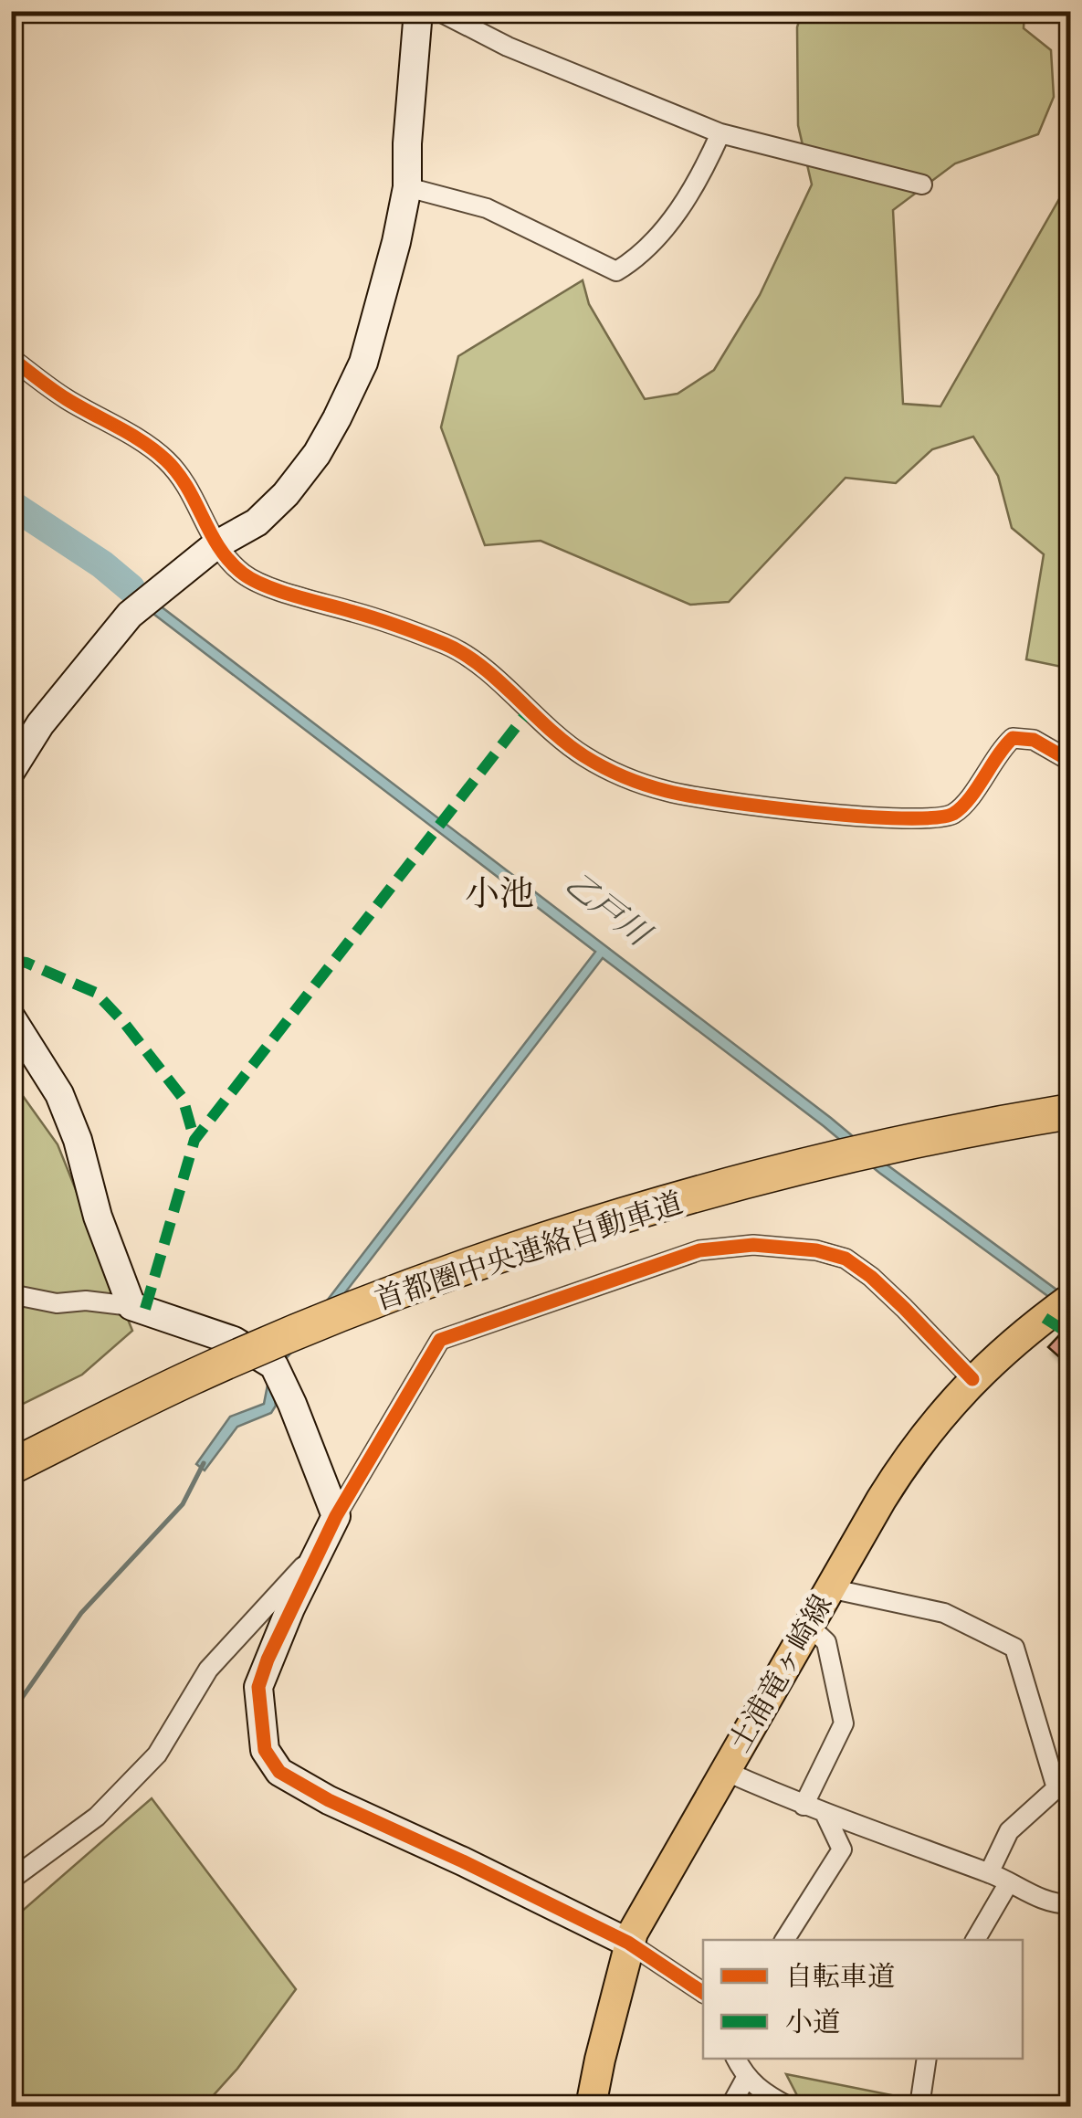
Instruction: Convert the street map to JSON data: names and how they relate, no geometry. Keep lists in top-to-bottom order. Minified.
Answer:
{"streets":{"highway":["首都圏中央連絡自動車道"],"main road":["土浦竜ヶ崎線"]},"districts":["小池"],"water":["乙戸川"],"legend":["自転車道","小道"]}
